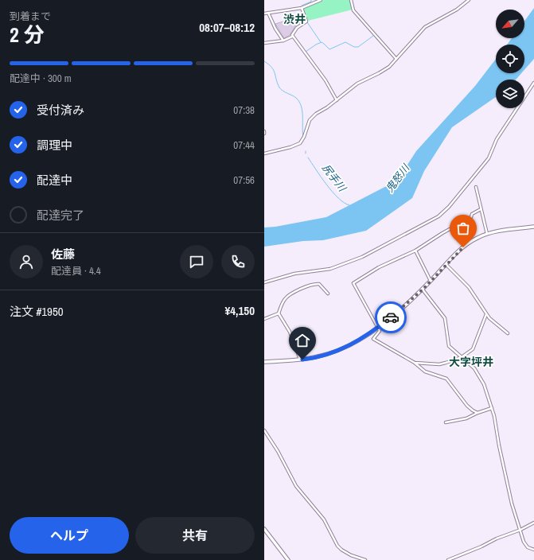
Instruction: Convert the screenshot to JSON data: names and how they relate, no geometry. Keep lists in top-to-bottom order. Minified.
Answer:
{"districts":["渋井","大字坪井"],"water":["尻手川","鬼怒川"],"north":"bottom left","page":{"heading":["2 分","到着まで","08:07–08:12"],"panel":["佐藤","配達員 · 4.4","注文 #1950","¥4,150"],"bar":"配達中 · 300 m","list":[["受付済み","07:38"],["調理中","07:44"],["配達中","07:56"],"配達完了"],"buttons":["ヘルプ","共有"]}}
